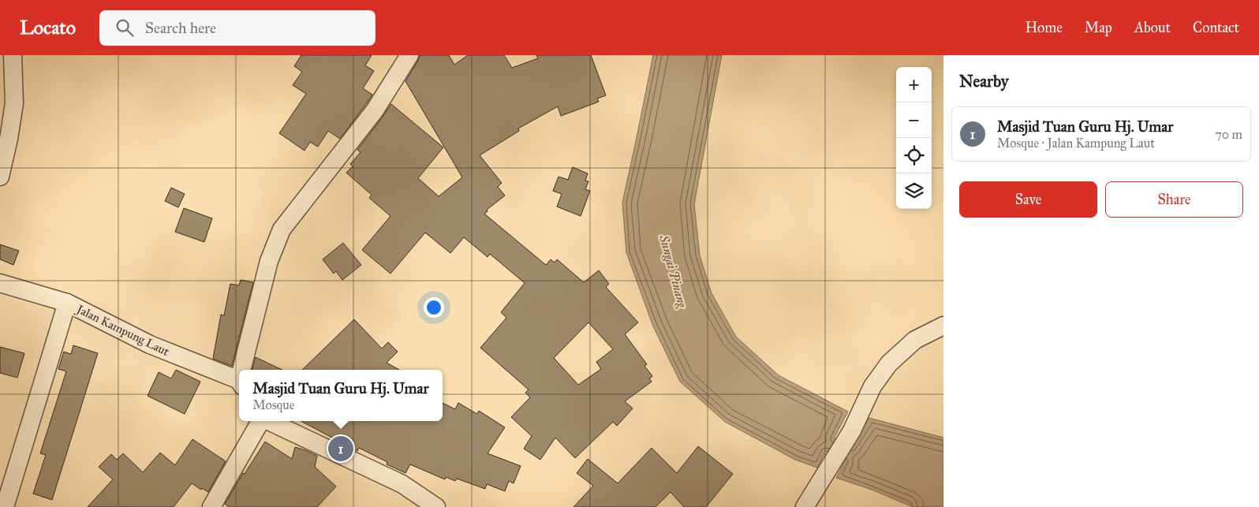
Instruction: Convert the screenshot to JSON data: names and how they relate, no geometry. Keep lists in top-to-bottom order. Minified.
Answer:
{"streets":{"street":["Jalan Kampung Laut"]},"water":["Sungai Pinang"],"page":{"header":"Locato","search":"Search here","nav":["Home","Map","About","Contact"],"heading":"Nearby","map_buttons":["+","−"],"list":[{"mark":"1","name":"Masjid Tuan Guru Hj. Umar","note":"Mosque · Jalan Kampung Laut","value":"70 m"}],"buttons":["Save","Share"],"popup":["Masjid Tuan Guru Hj. Umar","Mosque"],"pins":"1"}}
